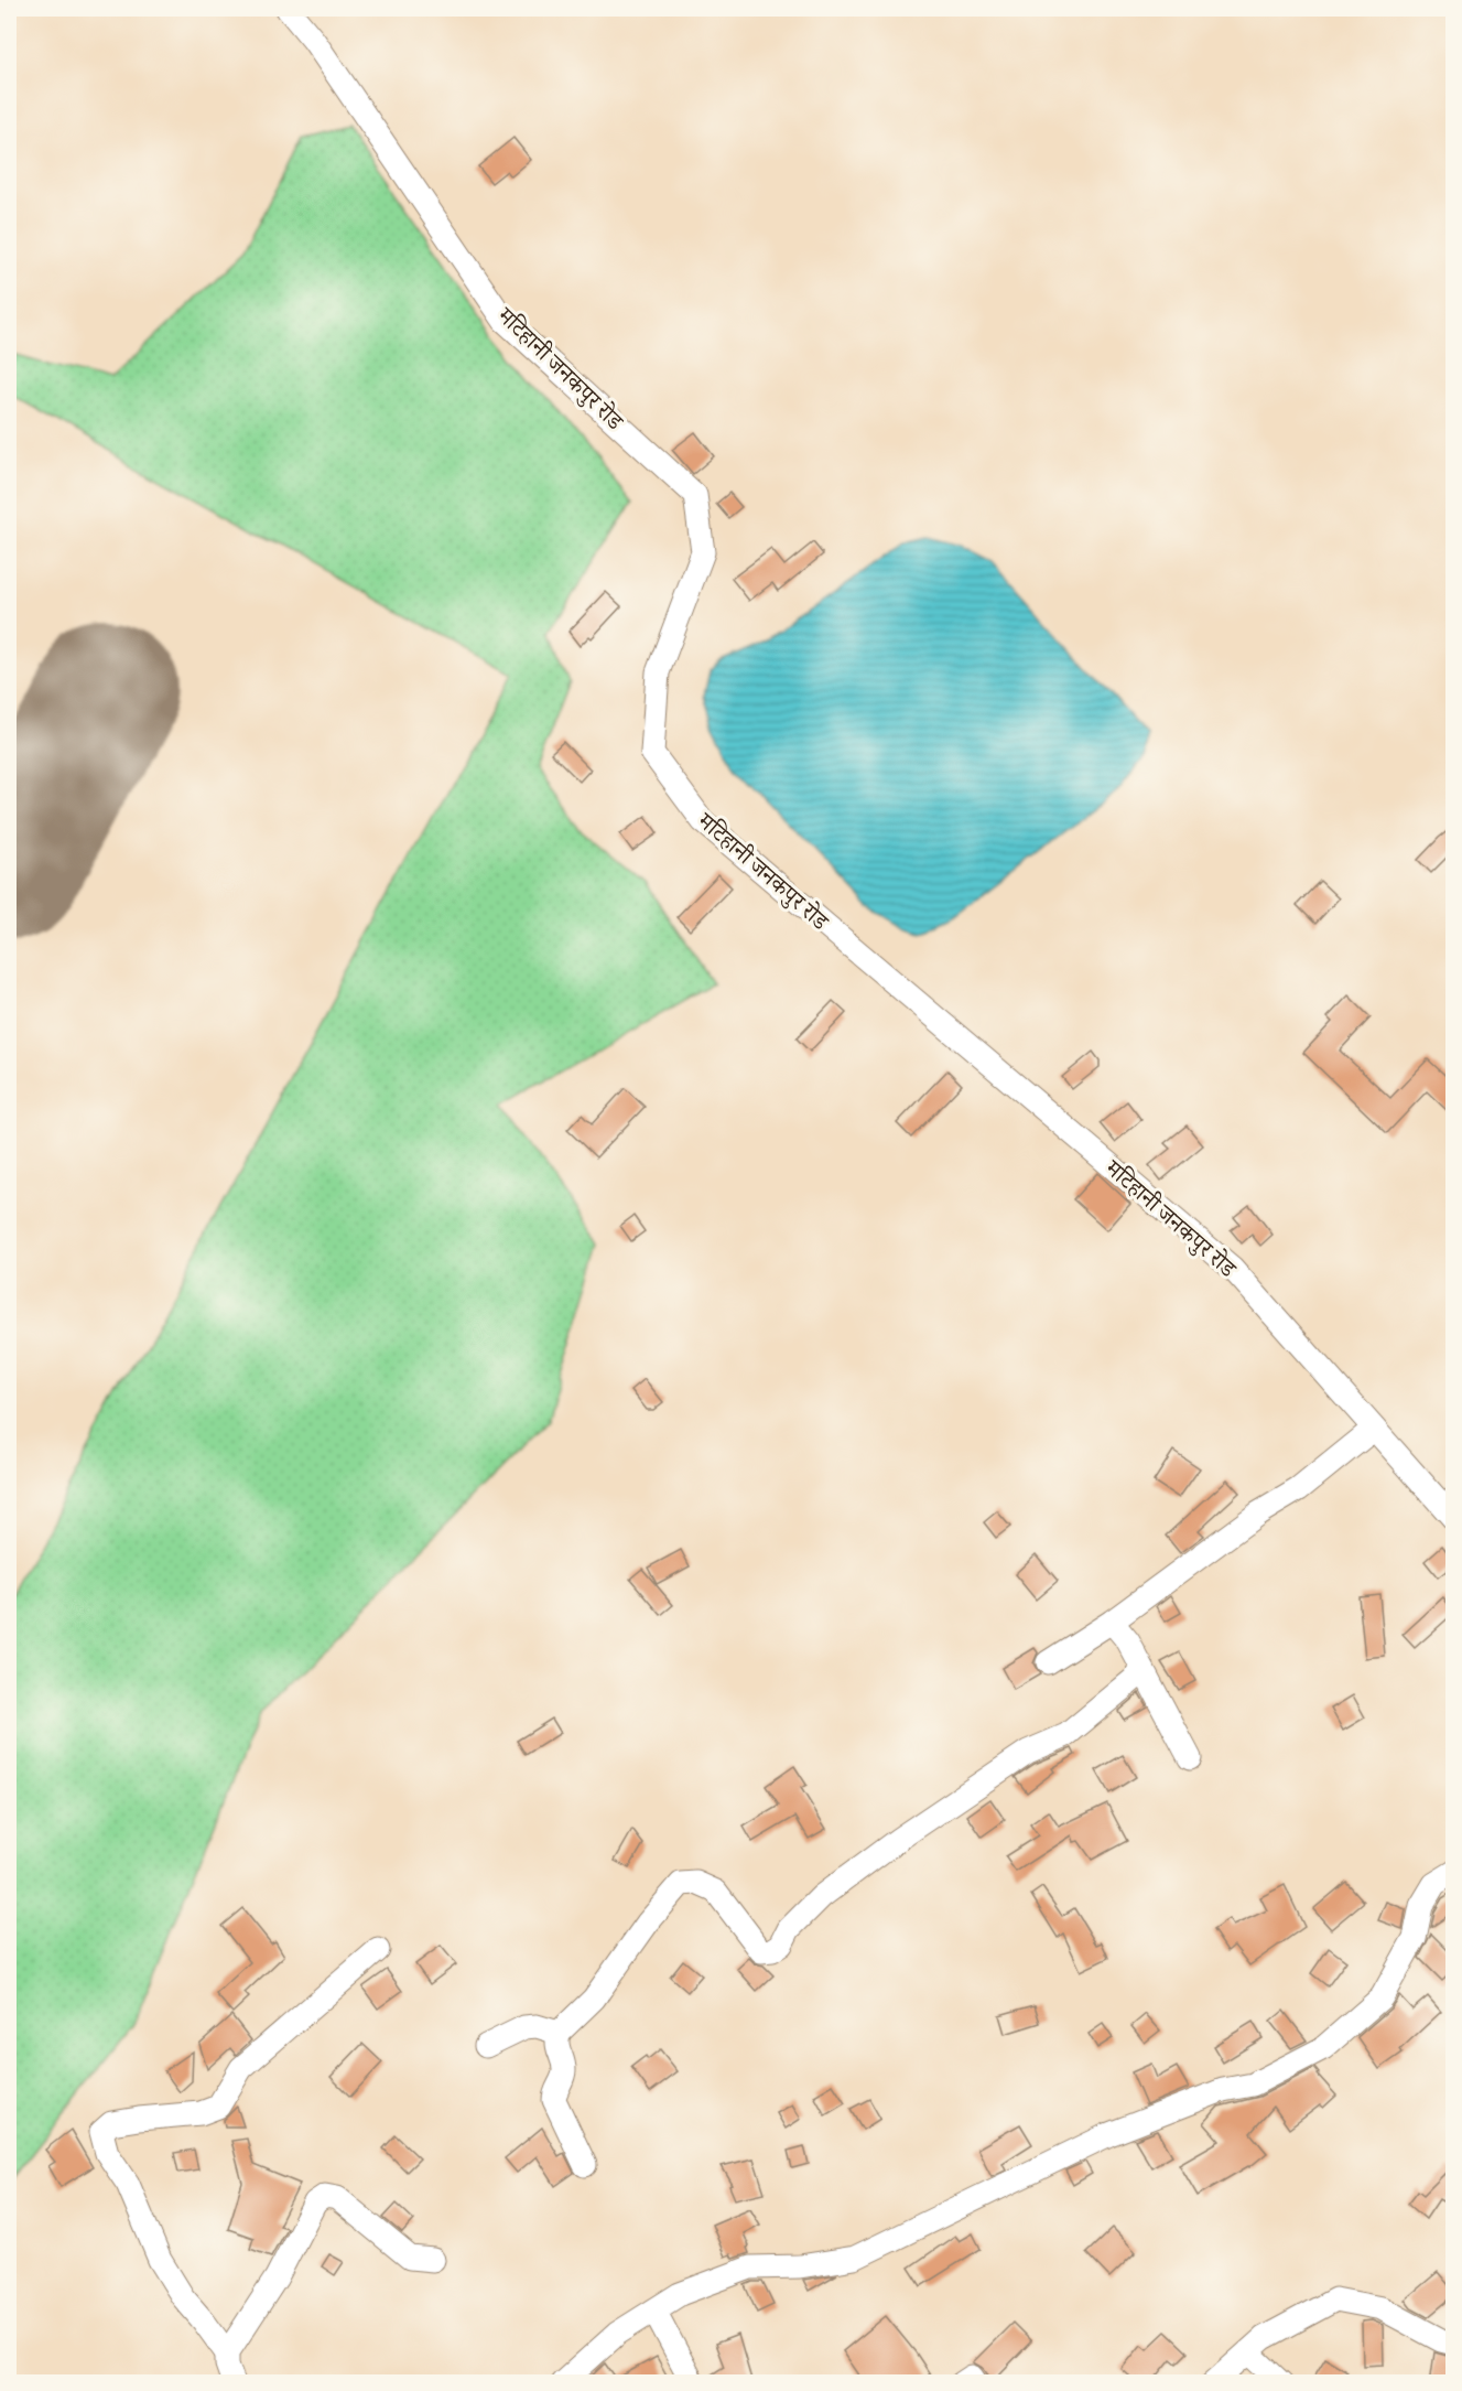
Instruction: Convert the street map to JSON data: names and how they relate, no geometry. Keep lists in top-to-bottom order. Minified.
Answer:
{"streets":{"street":["मटिहानी जनकपुर रोड"]}}
